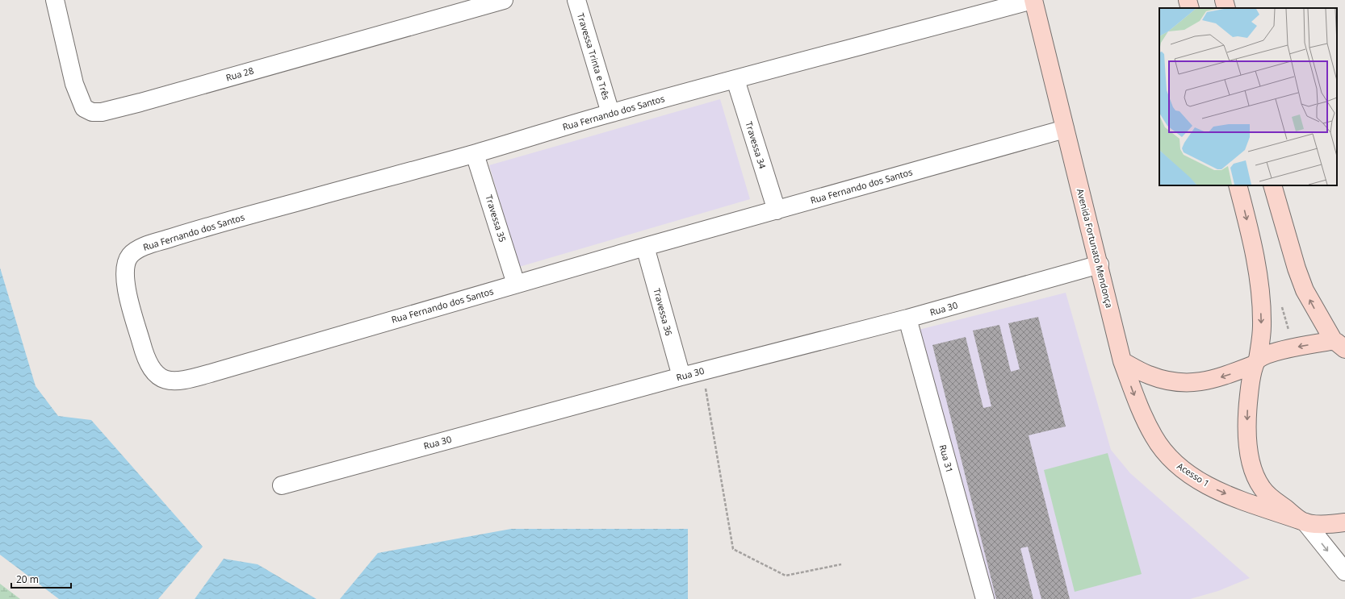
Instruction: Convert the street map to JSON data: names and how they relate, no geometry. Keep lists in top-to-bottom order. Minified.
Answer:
{"streets":{"street":["Travessa Trinta e Três","Rua 28","Rua Fernando dos Santos","Travessa 34","Travessa 35","Avenida Fortunato Mendonça","Rua 30","Travessa 36","Rua 31","Acesso 1"]},"crossings":[["Travessa Trinta e Três","Rua Fernando dos Santos"],["Rua Fernando dos Santos","Travessa 34"],["Rua Fernando dos Santos","Travessa 35"],["Rua Fernando dos Santos","Avenida Fortunato Mendonça"],["Rua Fernando dos Santos","Travessa 36"],["Avenida Fortunato Mendonça","Rua 30"],["Avenida Fortunato Mendonça","Acesso 1"],["Rua 30","Travessa 36"],["Rua 30","Rua 31"]],"one_way":["Acesso 1"],"scale_bar":"20 m"}
